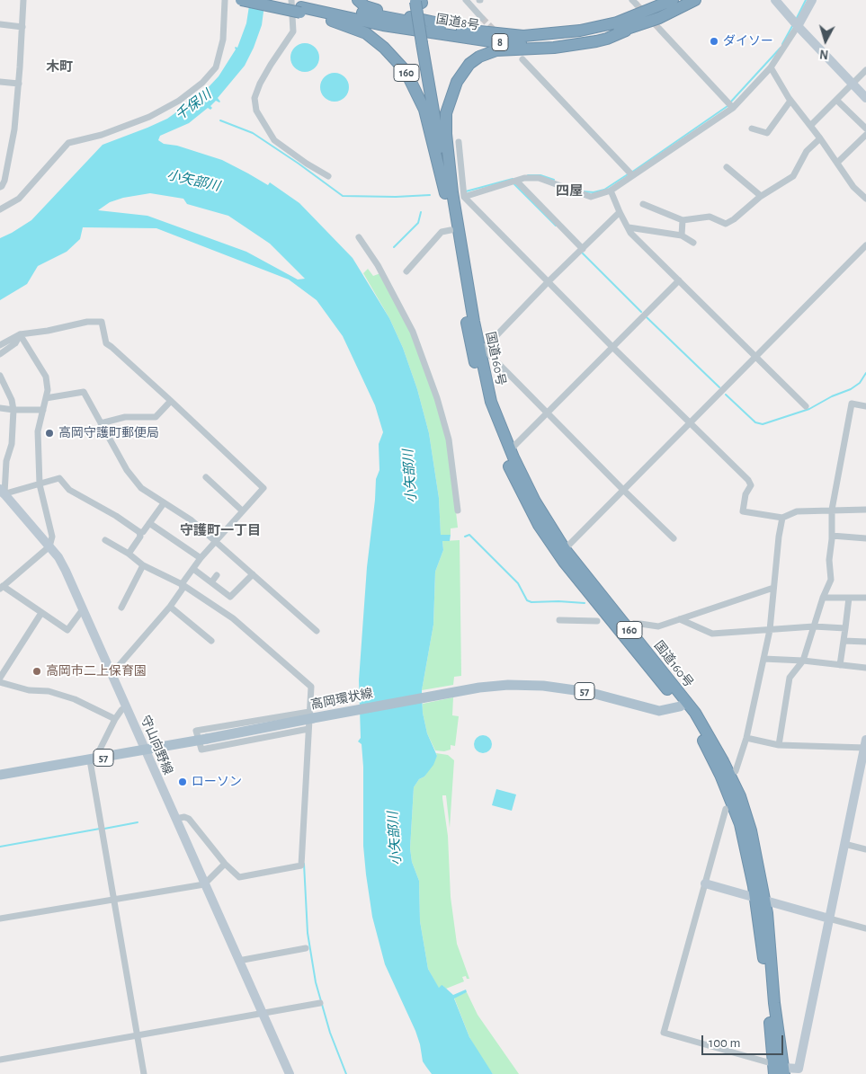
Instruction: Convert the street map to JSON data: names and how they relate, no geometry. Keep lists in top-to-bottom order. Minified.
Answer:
{"streets":{"highway":["国道8号","8","160","国道160号"],"main road":["57","高岡環状線","守山向野線"]},"crossings":[["国道8号","160"],["160","国道160号"],["国道160号","高岡環状線"],["高岡環状線","守山向野線"]],"districts":["木町","四屋","守護町一丁目"],"water":["千保川","小矢部川"],"places":["ダイソー","高岡守護町郵便局","高岡市二上保育園","ローソン"],"scale_bar":"100 m","north":"bottom"}
